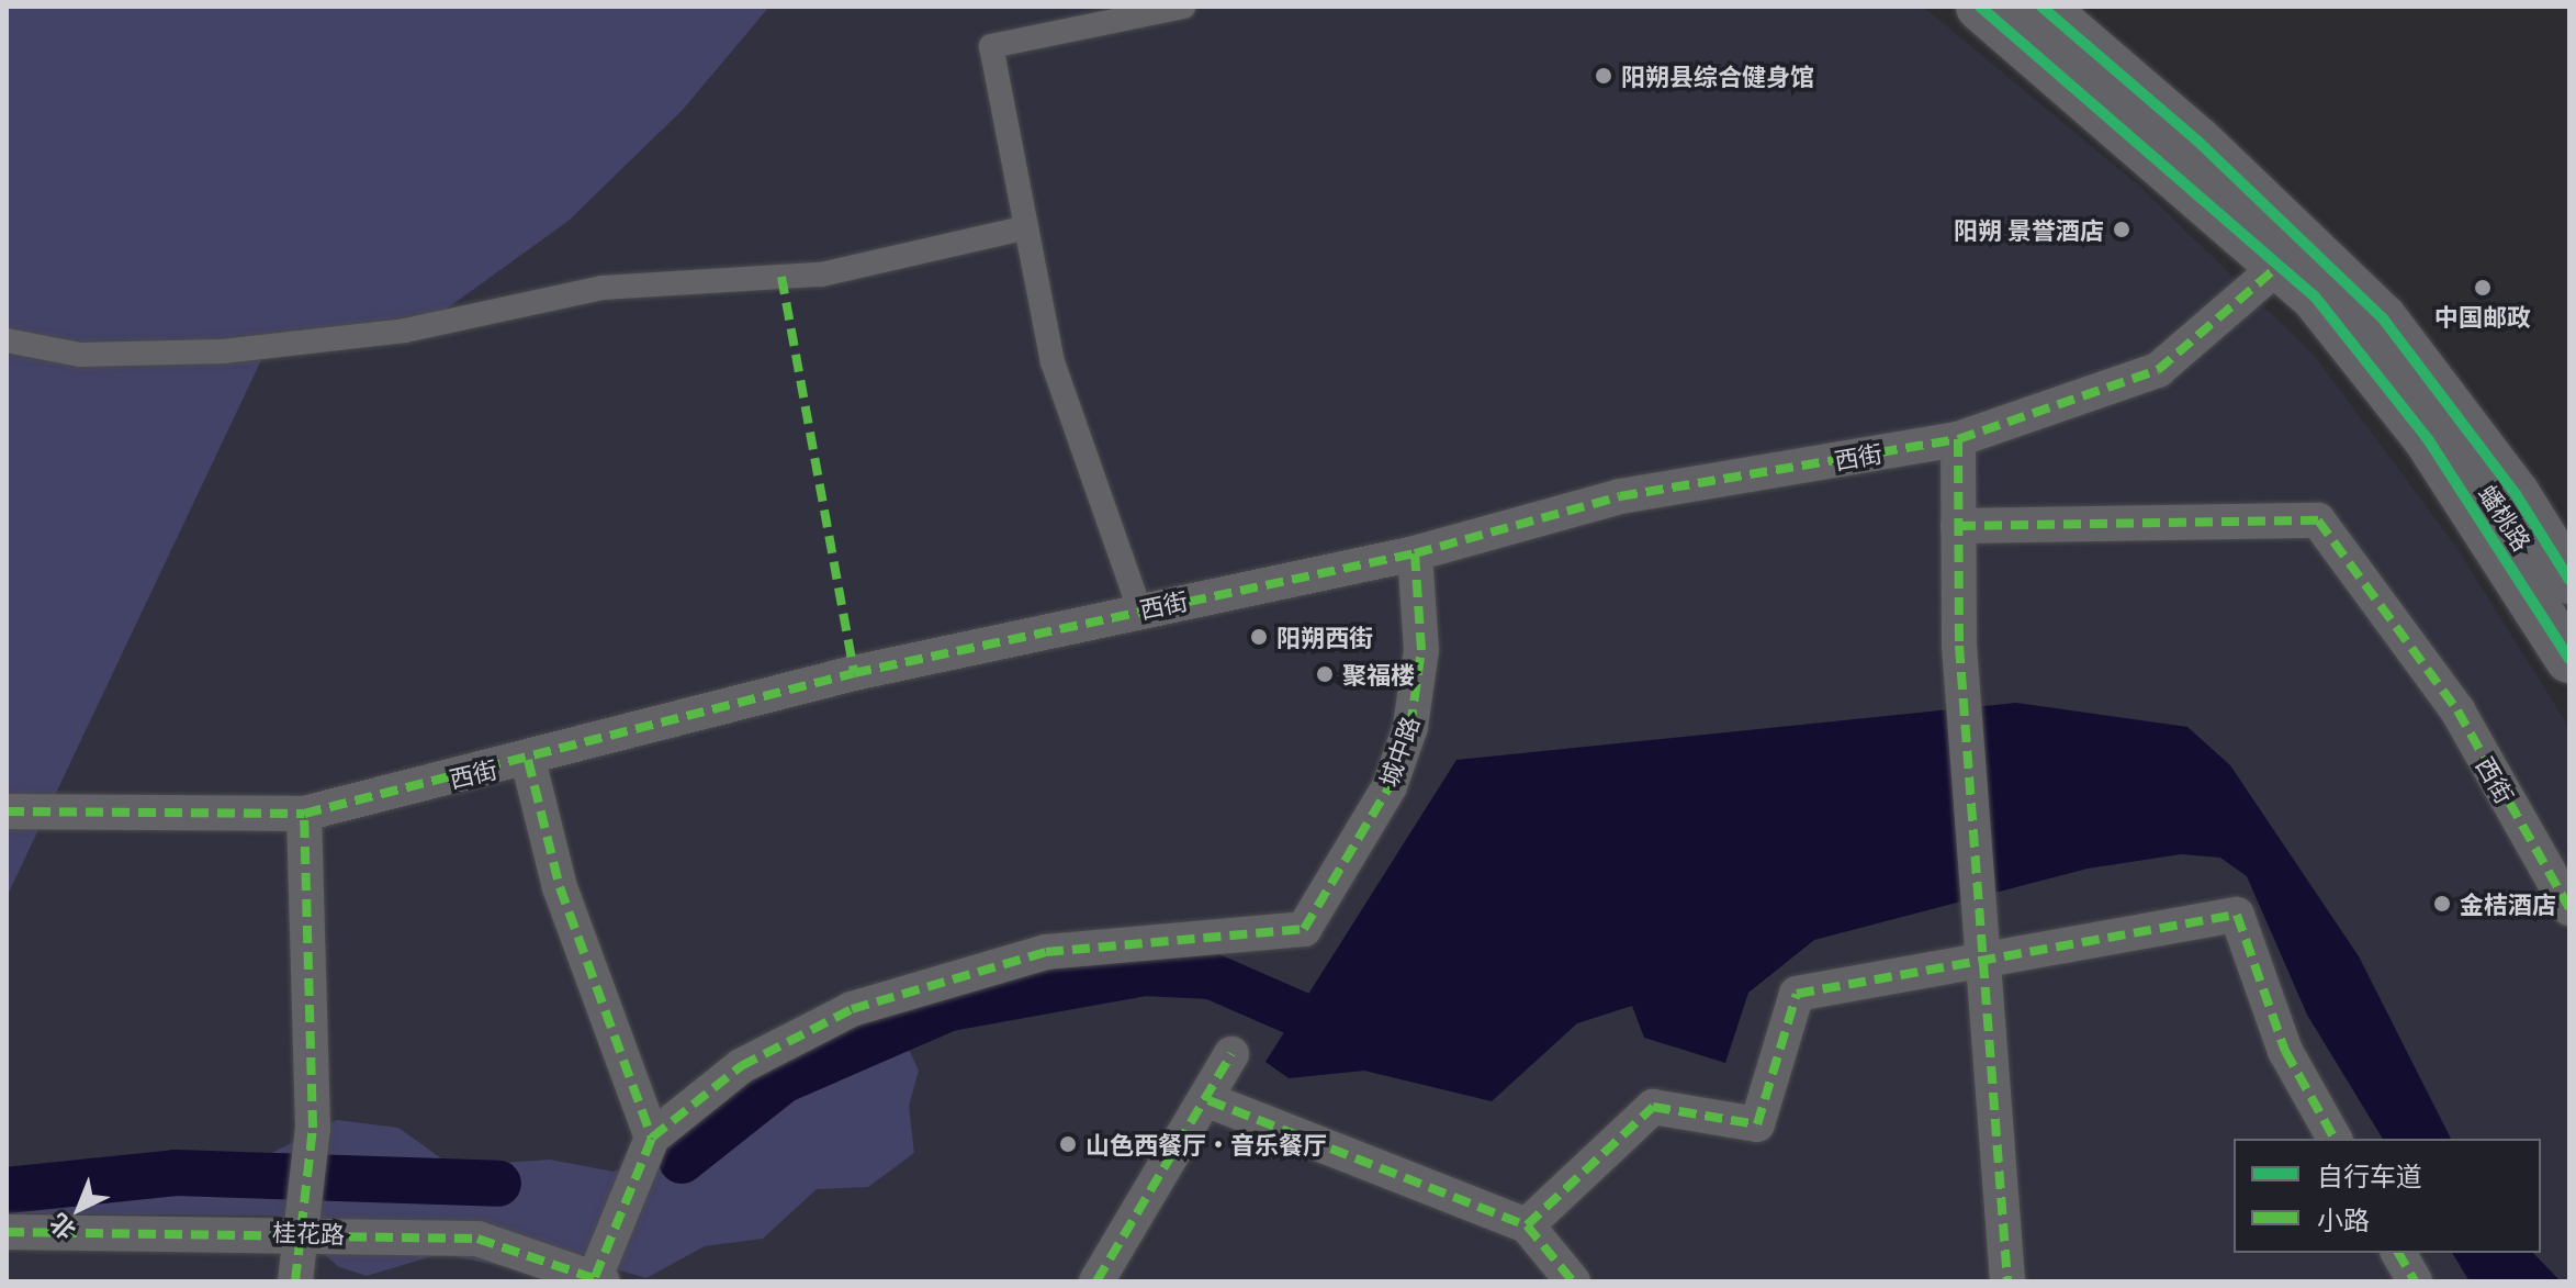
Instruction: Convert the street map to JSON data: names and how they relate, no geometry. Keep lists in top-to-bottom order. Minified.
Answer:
{"streets":{"main road":["蟠桃路"],"street":["西街","城中路","桂花路"]},"crossings":[["西街","蟠桃路"],["西街","城中路"]],"places":["阳朔县综合健身馆","阳朔 景誉酒店","中国邮政","阳朔西街","聚福楼","金桔酒店","山色西餐厅·音乐餐厅"],"legend":["自行车道","小路"],"north":"bottom left"}
